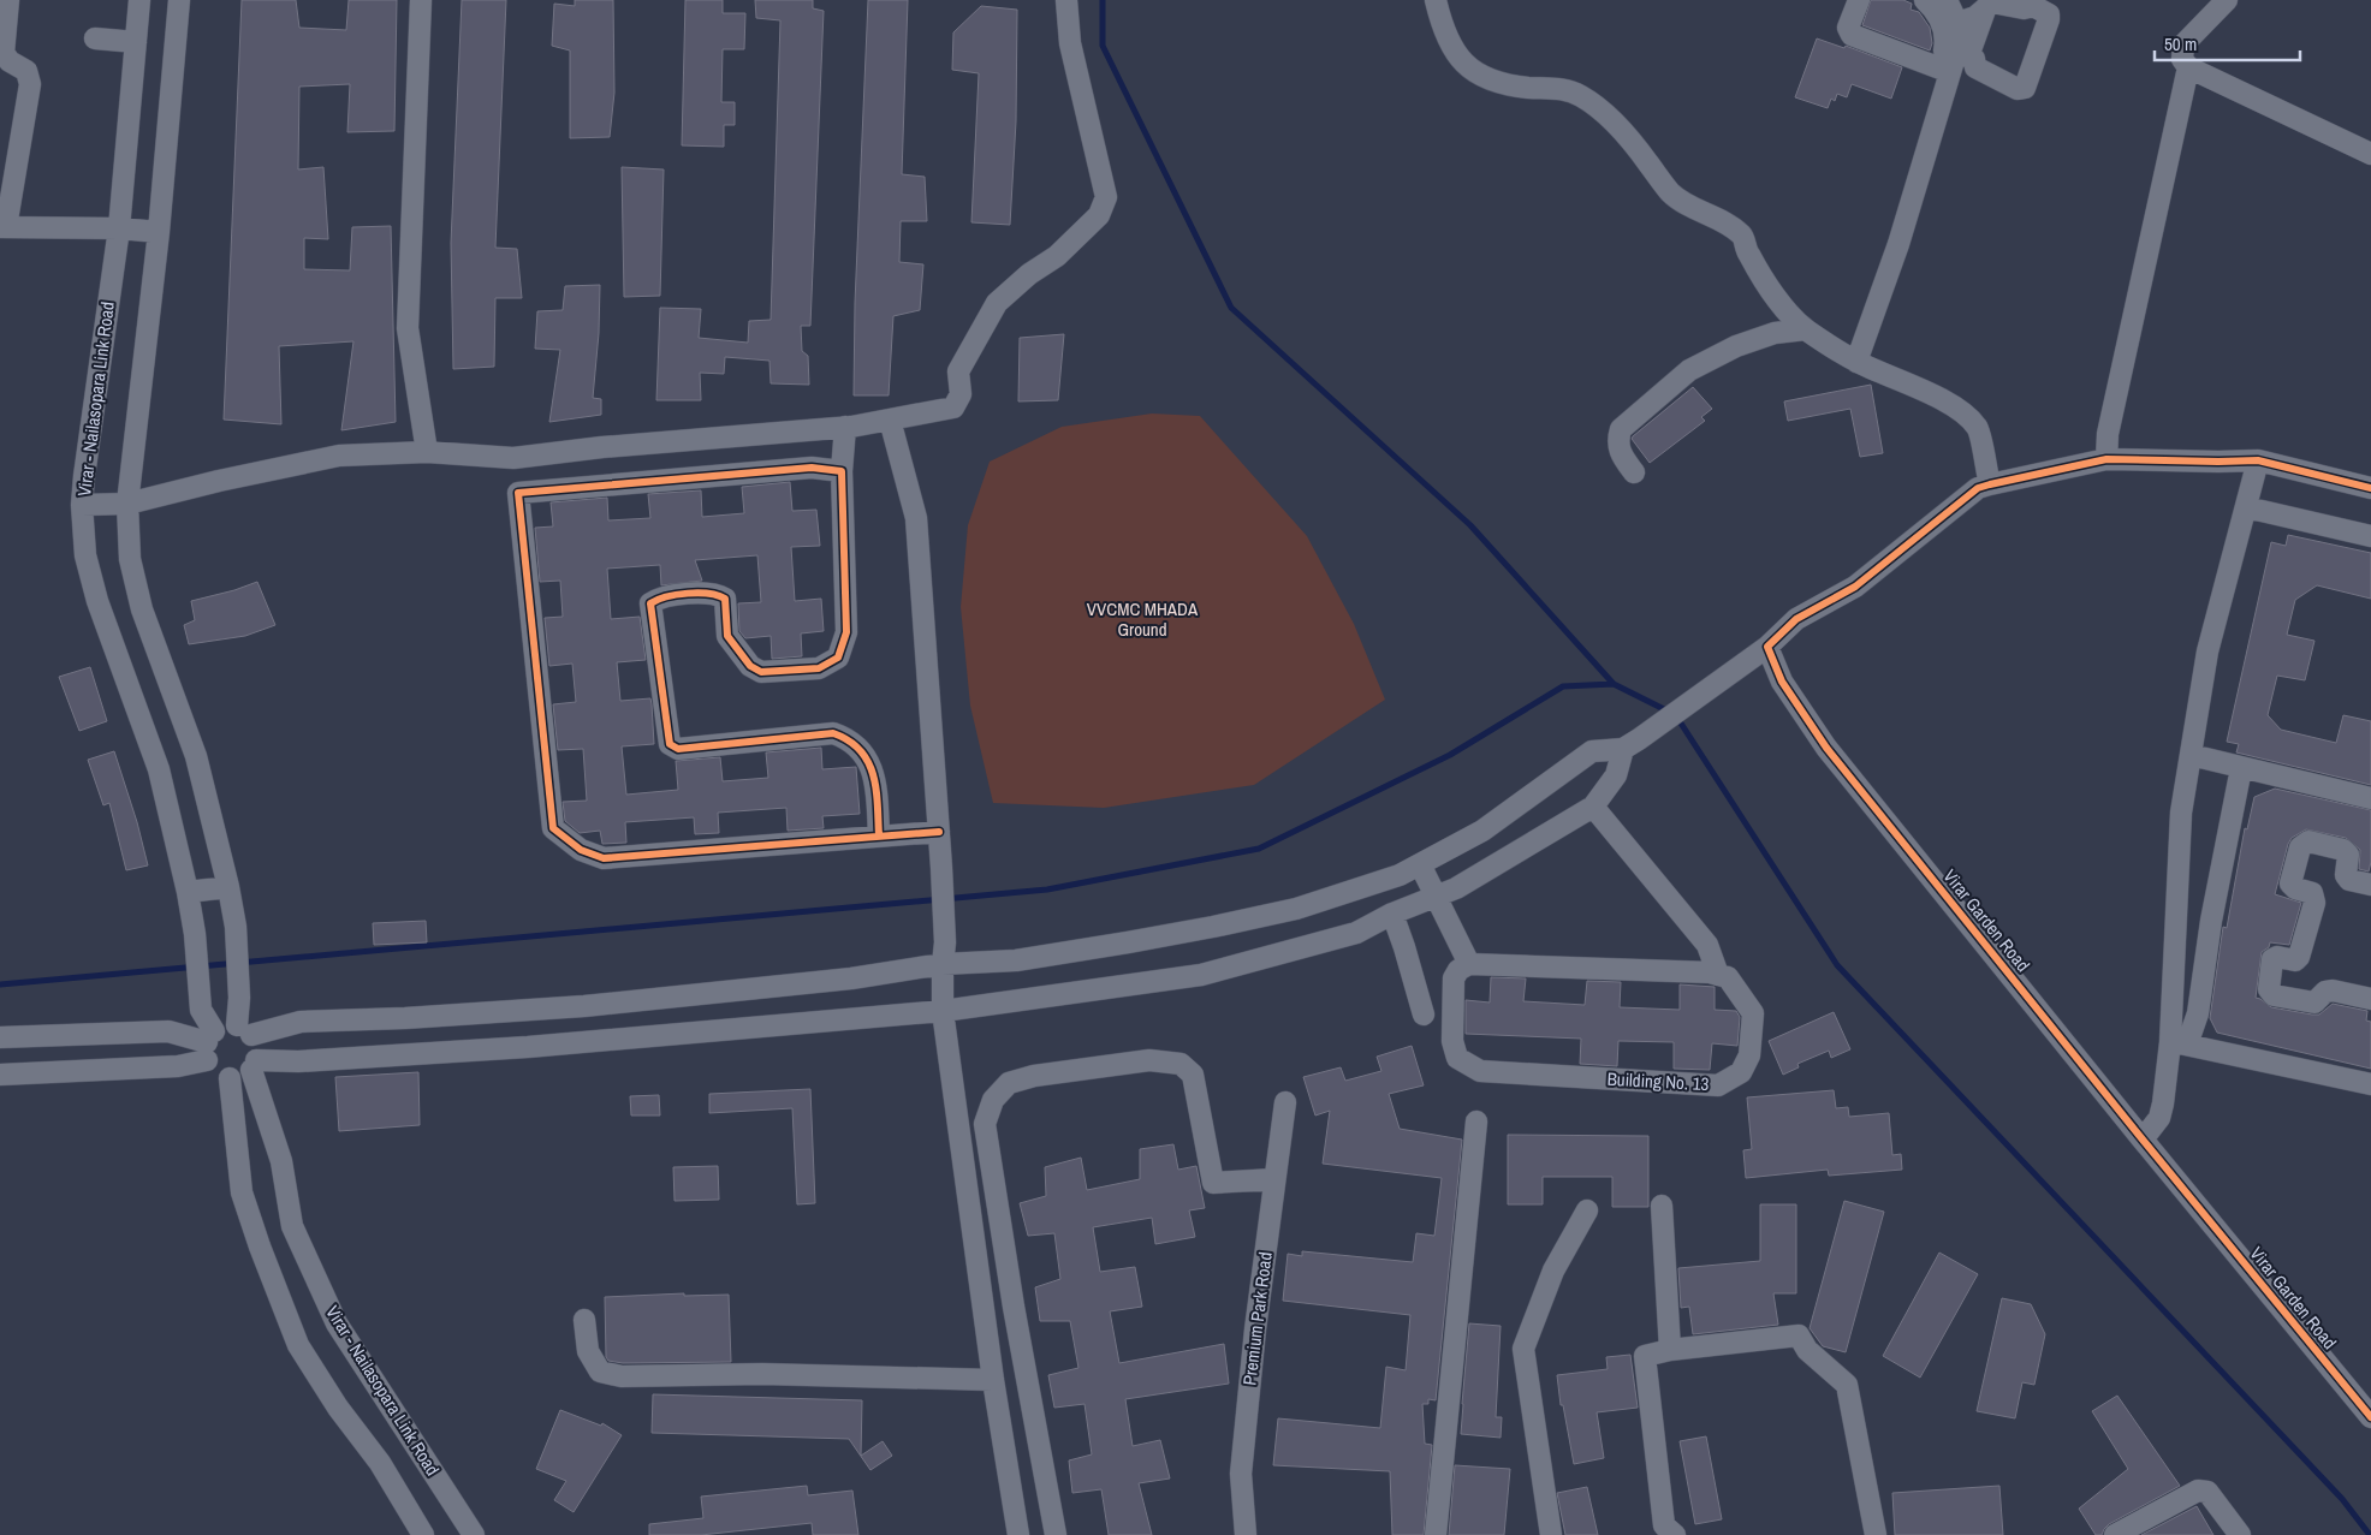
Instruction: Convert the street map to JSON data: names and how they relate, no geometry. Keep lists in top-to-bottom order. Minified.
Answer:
{"streets":{"street":["Virar - Nailasopara Link Road","Virar Garden Road","Building No. 13","Premium Park Road"]},"parks":["VVCMC MHADA Ground"],"scale_bar":"50 m"}
